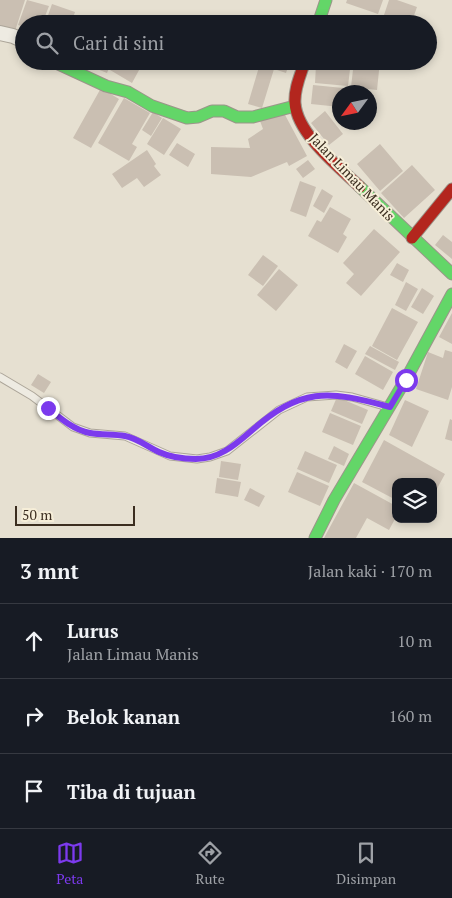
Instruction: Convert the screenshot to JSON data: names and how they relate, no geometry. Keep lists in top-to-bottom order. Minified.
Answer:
{"streets":{"street":["Jalan Limau Manis"]},"scale_bar":"50 m","north":"bottom left","page":{"search":"Cari di sini","scale":"50 m","heading":["3 mnt","Jalan kaki · 170 m"],"list":[["Lurus","Jalan Limau Manis","10 m"],["Belok kanan","160 m"],"Tiba di tujuan"],"nav":["Peta","Rute","Disimpan"]}}
